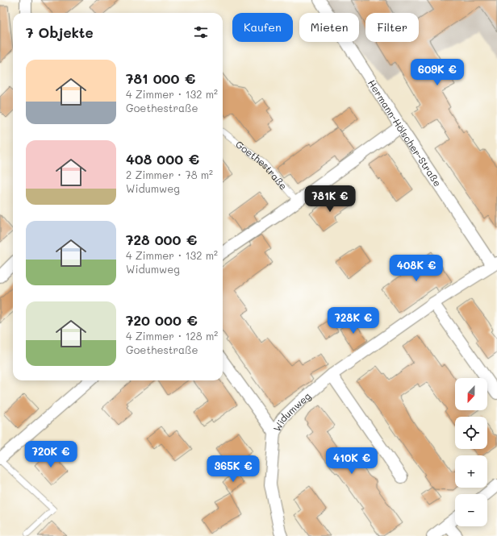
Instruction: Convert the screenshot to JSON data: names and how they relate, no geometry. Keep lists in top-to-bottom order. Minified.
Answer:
{"streets":{"street":["Hermann-Hölscher-Straße","Widumweg"],"lane":["Goethestraße"]},"crossings":[["Hermann-Hölscher-Straße","Widumweg"]],"north":"bottom","page":{"chip":["Kaufen","Mieten","Filter"],"heading":"7 Objekte","list":[{"name":"781 000 €","note":"4 Zimmer · 132 m² · Goethestraße"},{"name":"408 000 €","note":"2 Zimmer · 78 m² · Widumweg"},{"name":"728 000 €","note":"4 Zimmer · 132 m² · Widumweg"},{"name":"720 000 €","note":"4 Zimmer · 128 m² · Goethestraße"}],"price":["609K €","781K €","408K €","728K €","720K €","410K €","365K €"],"map_buttons":["+","−"]}}
